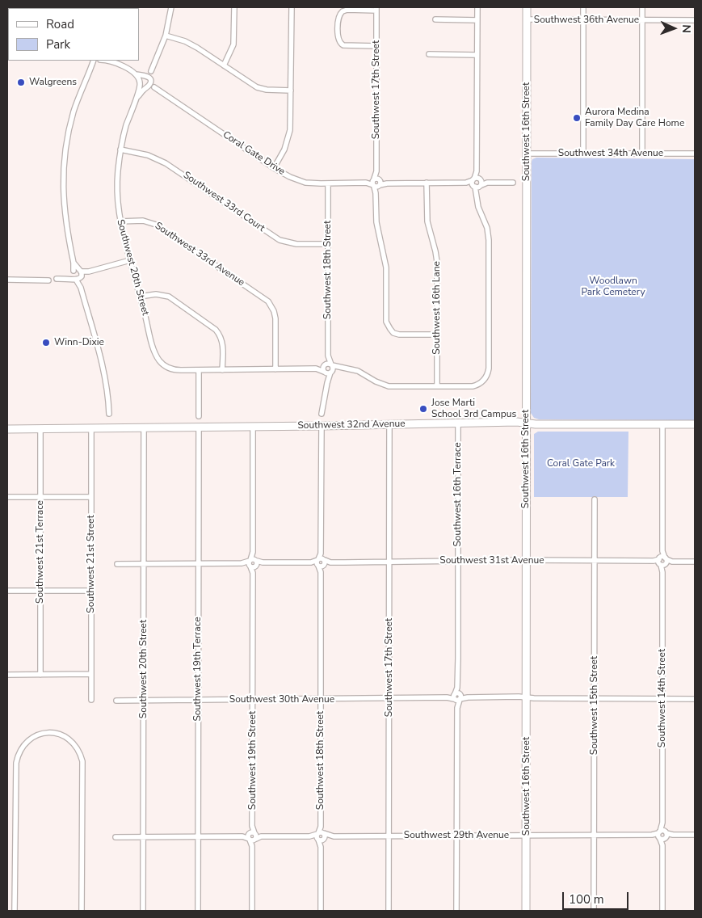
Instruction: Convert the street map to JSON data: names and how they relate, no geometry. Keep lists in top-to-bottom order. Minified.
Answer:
{"streets":{"street":["Southwest 36th Avenue","Southwest 17th Street","Southwest 16th Street","Coral Gate Drive","Southwest 34th Avenue","Southwest 33rd Court","Southwest 33rd Avenue","Southwest 20th Street","Southwest 18th Street","Southwest 16th Lane","Southwest 32nd Avenue","Southwest 16th Terrace","Southwest 21st Terrace","Southwest 31st Avenue","Southwest 21st Street","Southwest 19th Terrace","Southwest 14th Street","Southwest 30th Avenue","Southwest 15th Street","Southwest 19th Street","Southwest 29th Avenue"]},"crossings":[["Southwest 36th Avenue","Southwest 16th Street"],["Southwest 17th Street","Coral Gate Drive"],["Southwest 17th Street","Southwest 16th Lane"],["Southwest 17th Street","Southwest 32nd Avenue"],["Southwest 17th Street","Southwest 31st Avenue"],["Southwest 17th Street","Southwest 30th Avenue"],["Southwest 17th Street","Southwest 29th Avenue"],["Southwest 16th Street","Southwest 34th Avenue"],["Southwest 16th Street","Southwest 32nd Avenue"],["Southwest 16th Street","Southwest 31st Avenue"],["Southwest 16th Street","Southwest 29th Avenue"],["Coral Gate Drive","Southwest 18th Street"],["Coral Gate Drive","Southwest 16th Lane"],["Southwest 33rd Court","Southwest 20th Street"],["Southwest 33rd Court","Southwest 18th Street"],["Southwest 33rd Avenue","Southwest 20th Street"],["Southwest 20th Street","Southwest 32nd Avenue"],["Southwest 20th Street","Southwest 30th Avenue"],["Southwest 18th Street","Southwest 31st Avenue"],["Southwest 18th Street","Southwest 30th Avenue"],["Southwest 18th Street","Southwest 29th Avenue"],["Southwest 32nd Avenue","Southwest 16th Terrace"],["Southwest 32nd Avenue","Southwest 21st Terrace"],["Southwest 32nd Avenue","Southwest 21st Street"],["Southwest 32nd Avenue","Southwest 19th Terrace"],["Southwest 32nd Avenue","Southwest 14th Street"],["Southwest 16th Terrace","Southwest 31st Avenue"],["Southwest 16th Terrace","Southwest 30th Avenue"],["Southwest 16th Terrace","Southwest 29th Avenue"],["Southwest 31st Avenue","Southwest 14th Street"],["Southwest 31st Avenue","Southwest 15th Street"],["Southwest 19th Terrace","Southwest 30th Avenue"],["Southwest 14th Street","Southwest 29th Avenue"],["Southwest 30th Avenue","Southwest 19th Street"],["Southwest 15th Street","Southwest 29th Avenue"],["Southwest 19th Street","Southwest 29th Avenue"]],"parks":["Woodlawn Park Cemetery","Coral Gate Park"],"places":["Walgreens","Aurora Medina Family Day Care Home","Winn-Dixie","Jose Marti School 3rd Campus"],"legend":["Road","Park"],"scale_bar":"100 m","north":"right"}
